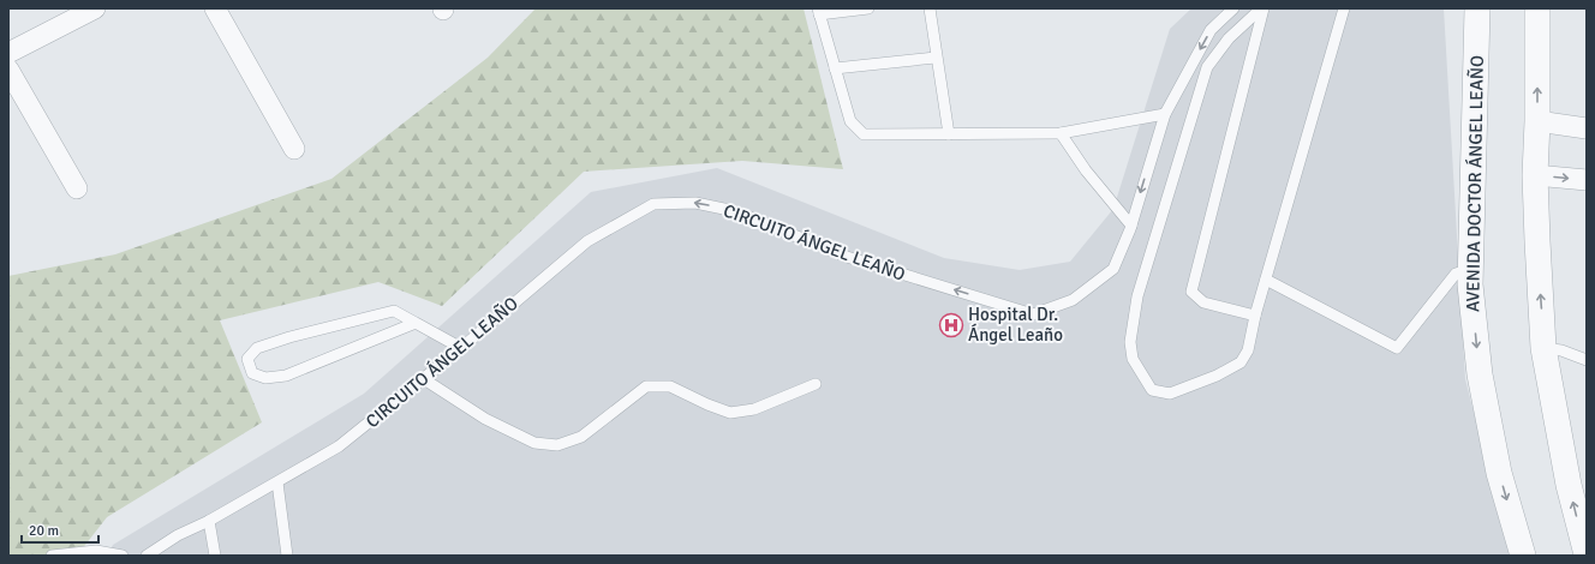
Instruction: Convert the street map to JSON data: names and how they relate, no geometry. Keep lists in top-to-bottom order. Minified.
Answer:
{"streets":{"street":["AVENIDA DOCTOR ÁNGEL LEAÑO"],"lane":["CIRCUITO ÁNGEL LEAÑO"]},"one_way":["CIRCUITO ÁNGEL LEAÑO"],"places":{"hospital":["Hospital Dr. Ángel Leaño"]},"scale_bar":"20 m"}
